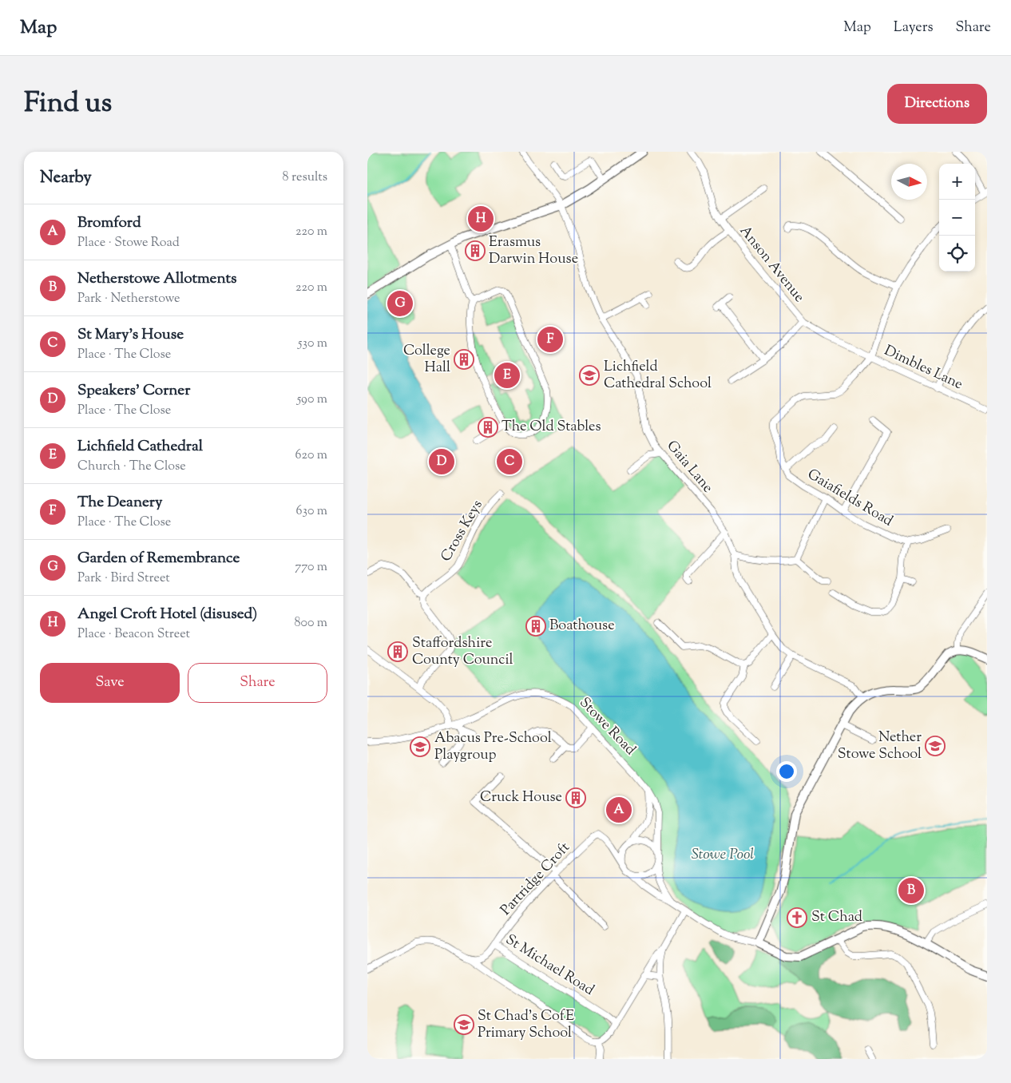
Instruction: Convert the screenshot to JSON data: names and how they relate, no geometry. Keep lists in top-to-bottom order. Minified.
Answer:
{"streets":{"street":["Anson Avenue","Dimbles Lane","Gaia Lane","Gaiafields Road","Cross Keys","Stowe Road","Partridge Croft","St Michael Road"]},"crossings":[["Anson Avenue","Dimbles Lane"],["Anson Avenue","Gaiafields Road"],["Dimbles Lane","Gaiafields Road"],["Partridge Croft","St Michael Road"]],"water":["Stowe Pool"],"places":{"building":["Erasmus Darwin House","College Hall","The Old Stables","Boathouse","Staffordshire County Council","Cruck House"],"school or university":["Lichfield Cathedral School","Nether Stowe School","Abacus Pre-School Playgroup","St Chad's CofE Primary School"],"church":["St Chad"]},"north":"right","page":{"header":"Map","nav":["Map","Layers","Share"],"title":"Find us","buttons":["Directions",["Save","Share"]],"heading":["Nearby","8 results"],"map_buttons":["+","−"],"list":[{"mark":"A","name":"Bromford","note":"Place · Stowe Road","value":"220 m"},{"mark":"B","name":"Netherstowe Allotments","note":"Park · Netherstowe","value":"220 m"},{"mark":"C","name":"St Mary's House","note":"Place · The Close","value":"530 m"},{"mark":"D","name":"Speakers' Corner","note":"Place · The Close","value":"590 m"},{"mark":"E","name":"Lichfield Cathedral","note":"Church · The Close","value":"620 m"},{"mark":"F","name":"The Deanery","note":"Place · The Close","value":"630 m"},{"mark":"G","name":"Garden of Remembrance","note":"Park · Bird Street","value":"770 m"},{"mark":"H","name":"Angel Croft Hotel (disused)","note":"Place · Beacon Street","value":"800 m"}],"pins":["H","G","F","E","C","D","A","B"]}}
